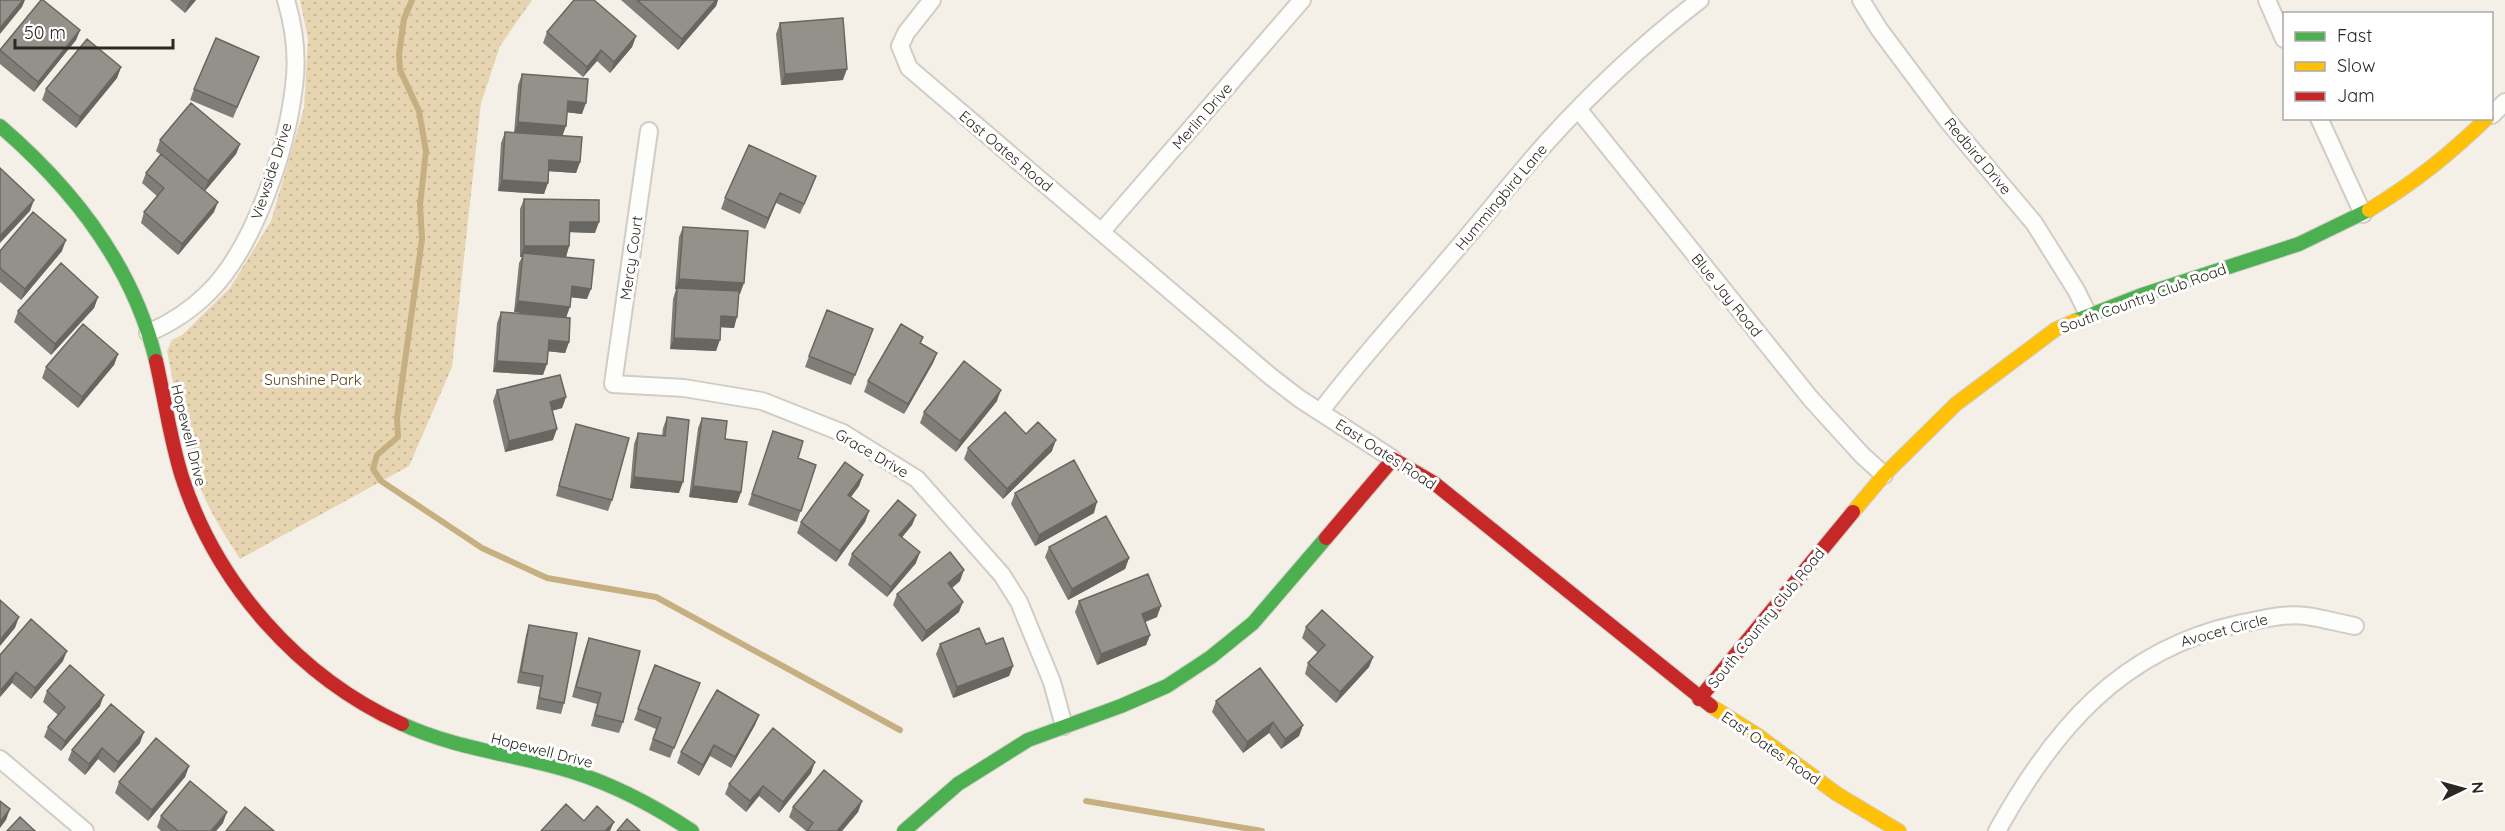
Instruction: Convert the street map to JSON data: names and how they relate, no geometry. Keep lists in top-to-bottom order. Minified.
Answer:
{"streets":{"street":["Merlin Drive","East Oates Road","Redbird Drive","Viewside Drive","Hummingbird Lane","Mercy Court","Blue Jay Road","South Country Club Road","Hopewell Drive","Grace Drive","Avocet Circle"]},"crossings":[["Merlin Drive","East Oates Road"],["East Oates Road","Hummingbird Lane"],["East Oates Road","South Country Club Road"],["Redbird Drive","South Country Club Road"],["Viewside Drive","Hopewell Drive"],["Hummingbird Lane","Blue Jay Road"],["Mercy Court","Grace Drive"],["Blue Jay Road","South Country Club Road"]],"parks":["Sunshine Park"],"legend":["Fast","Slow","Jam"],"scale_bar":"50 m","north":"right"}
